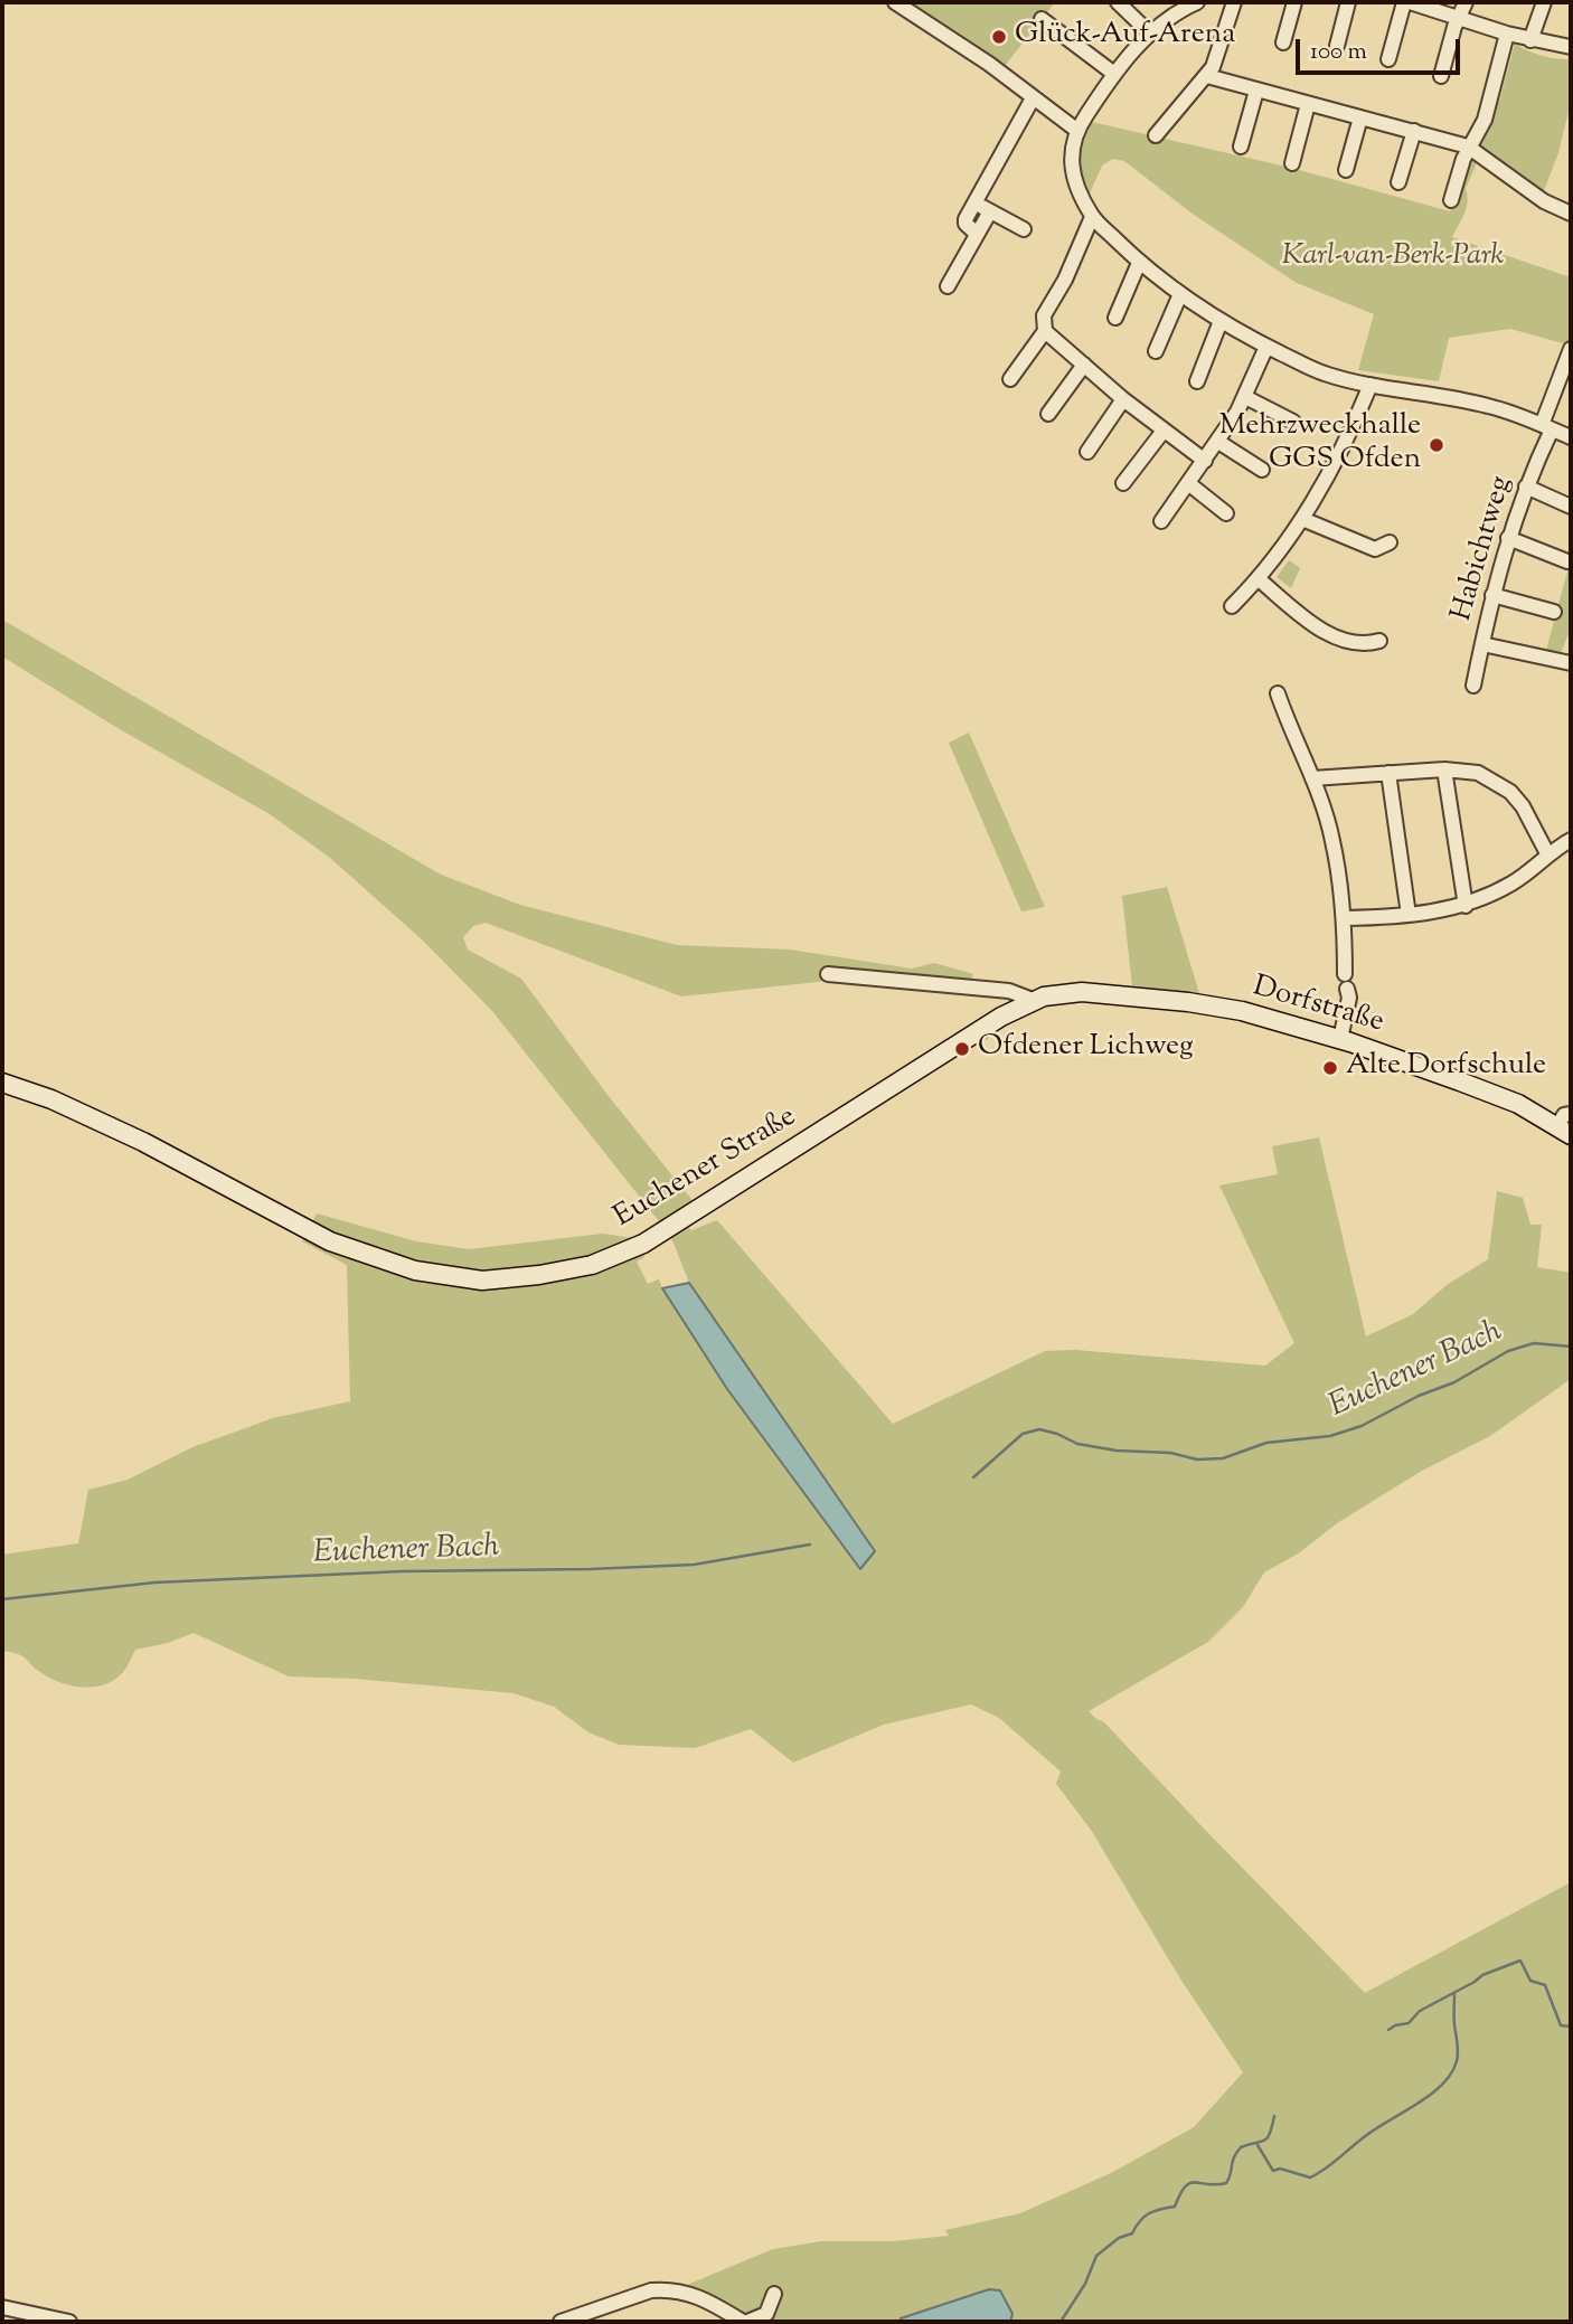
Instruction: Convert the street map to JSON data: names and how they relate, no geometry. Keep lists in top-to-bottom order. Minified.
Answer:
{"streets":{"main road":["Dorfstraße","Euchener Straße"],"street":["Habichtweg"]},"crossings":[["Dorfstraße","Euchener Straße"]],"water":["Euchener Bach"],"parks":["Karl-van-Berk-Park"],"places":["Glück-Auf-Arena","Mehrzweckhalle GGS Ofden","Ofdener Lichweg","Alte Dorfschule"],"scale_bar":"100 m"}
